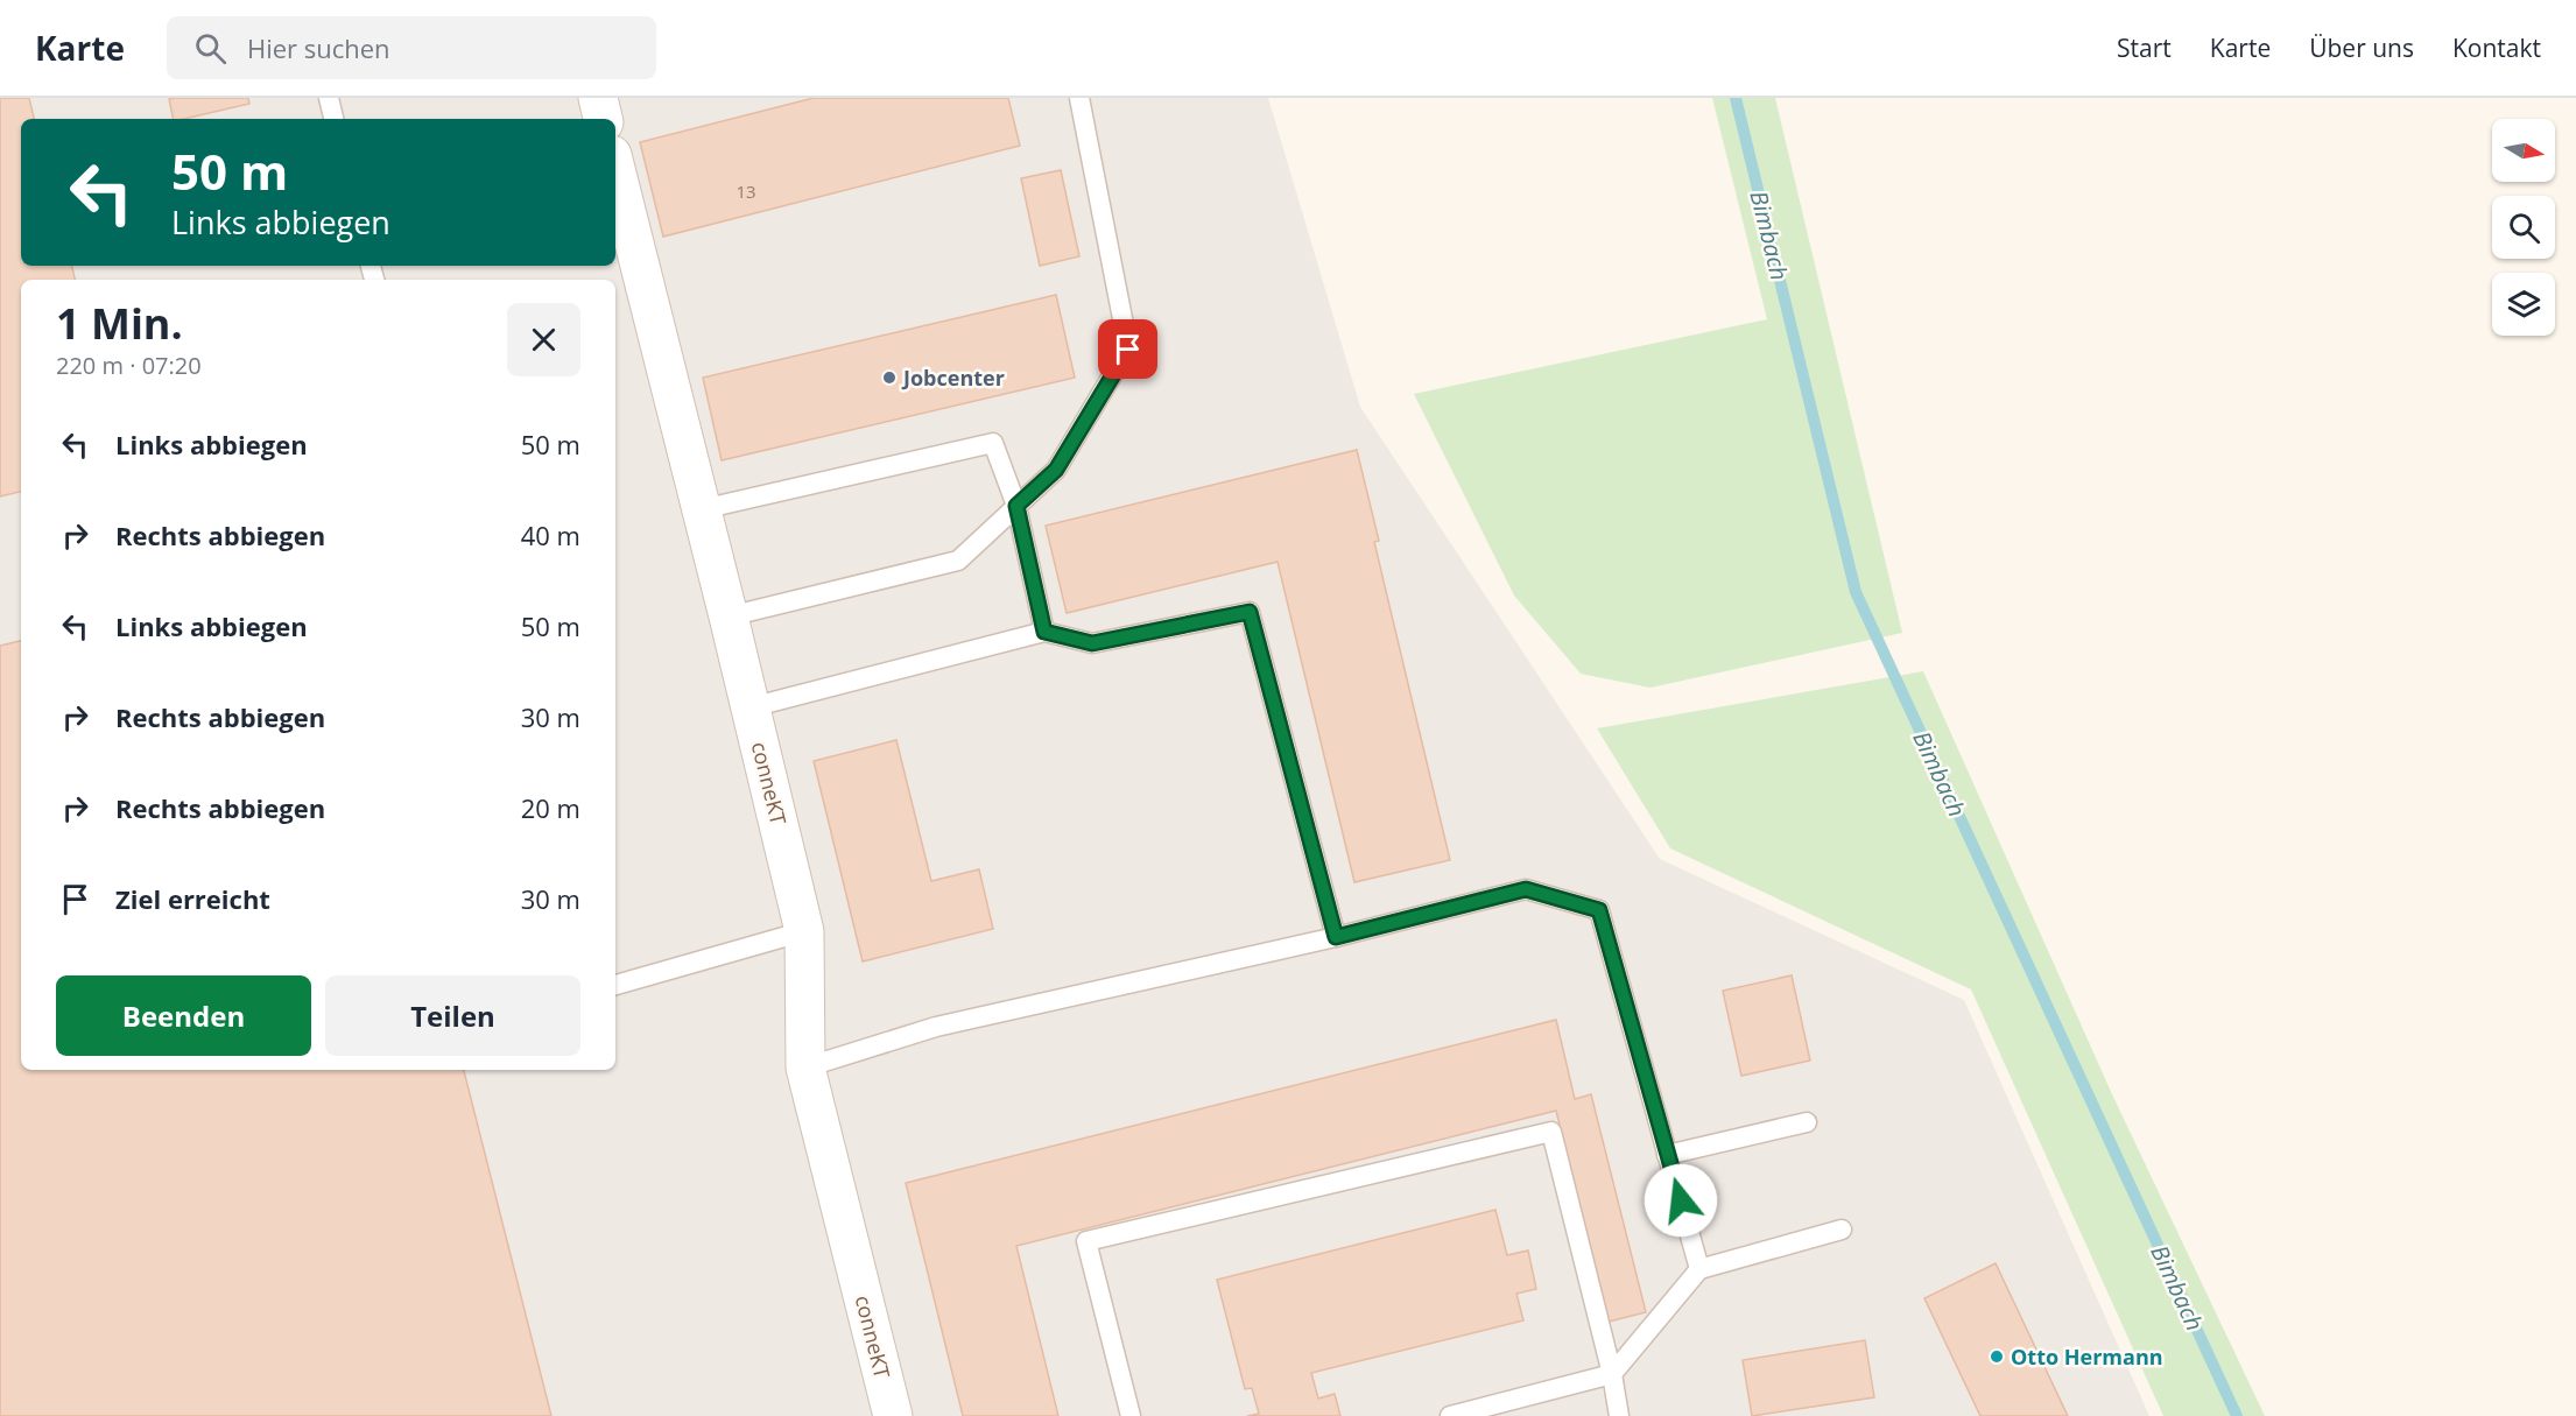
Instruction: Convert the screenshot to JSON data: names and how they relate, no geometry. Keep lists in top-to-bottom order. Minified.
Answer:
{"streets":{"street":["conneKT"]},"water":["Bimbach"],"places":["Jobcenter","Otto Hermann"],"house_numbers":["13"],"north":"right","page":{"header":"Karte","search":"Hier suchen","nav":["Start","Karte","Über uns","Kontakt"],"turn":["50 m","Links abbiegen"],"heading":["1 Min.","220 m · 07:20"],"list":[{"name":"Links abbiegen","value":"50 m"},{"name":"Rechts abbiegen","value":"40 m"},{"name":"Links abbiegen","value":"50 m"},{"name":"Rechts abbiegen","value":"30 m"},{"name":"Rechts abbiegen","value":"20 m"},{"name":"Ziel erreicht","value":"30 m"}],"buttons":["Beenden","Teilen"]}}
